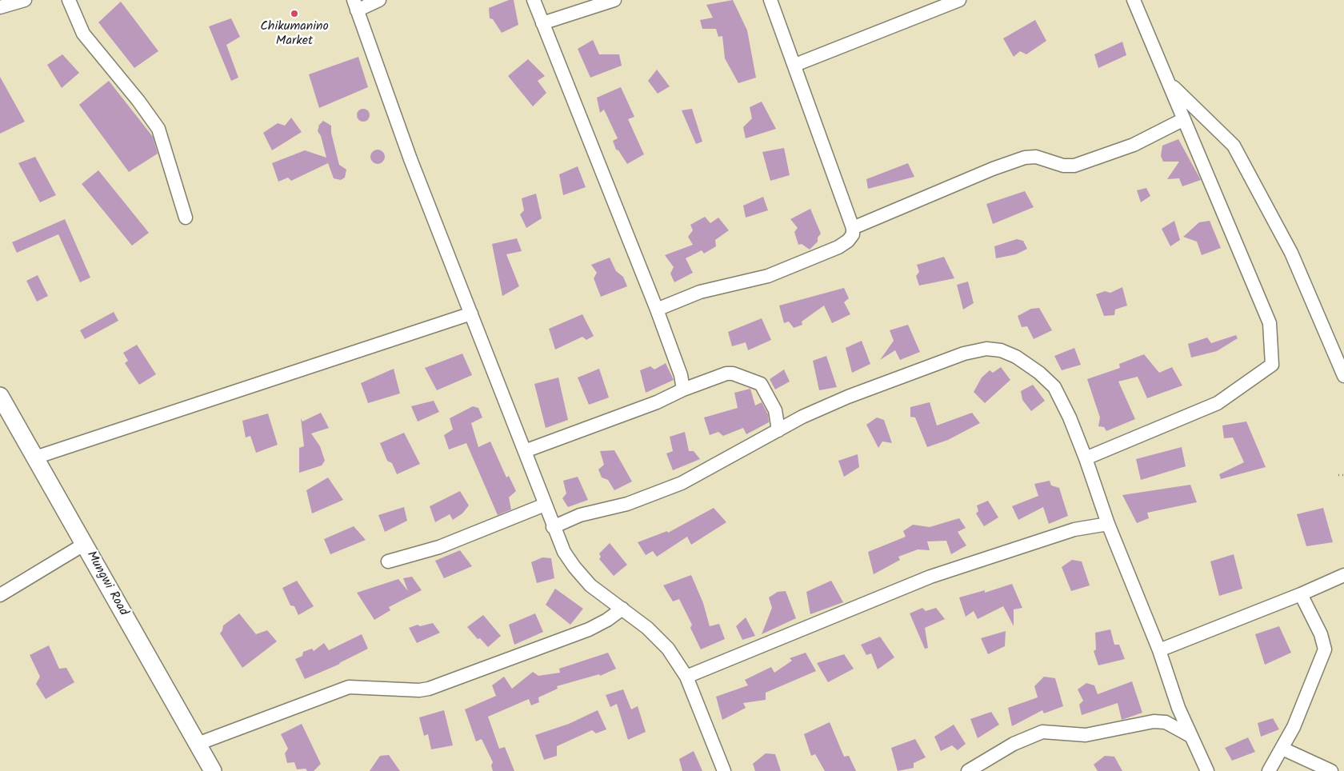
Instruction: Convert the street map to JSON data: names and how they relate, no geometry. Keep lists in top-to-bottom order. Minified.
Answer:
{"streets":{"main road":["Mungwi Road"]},"places":["Chikumanino Market"]}
